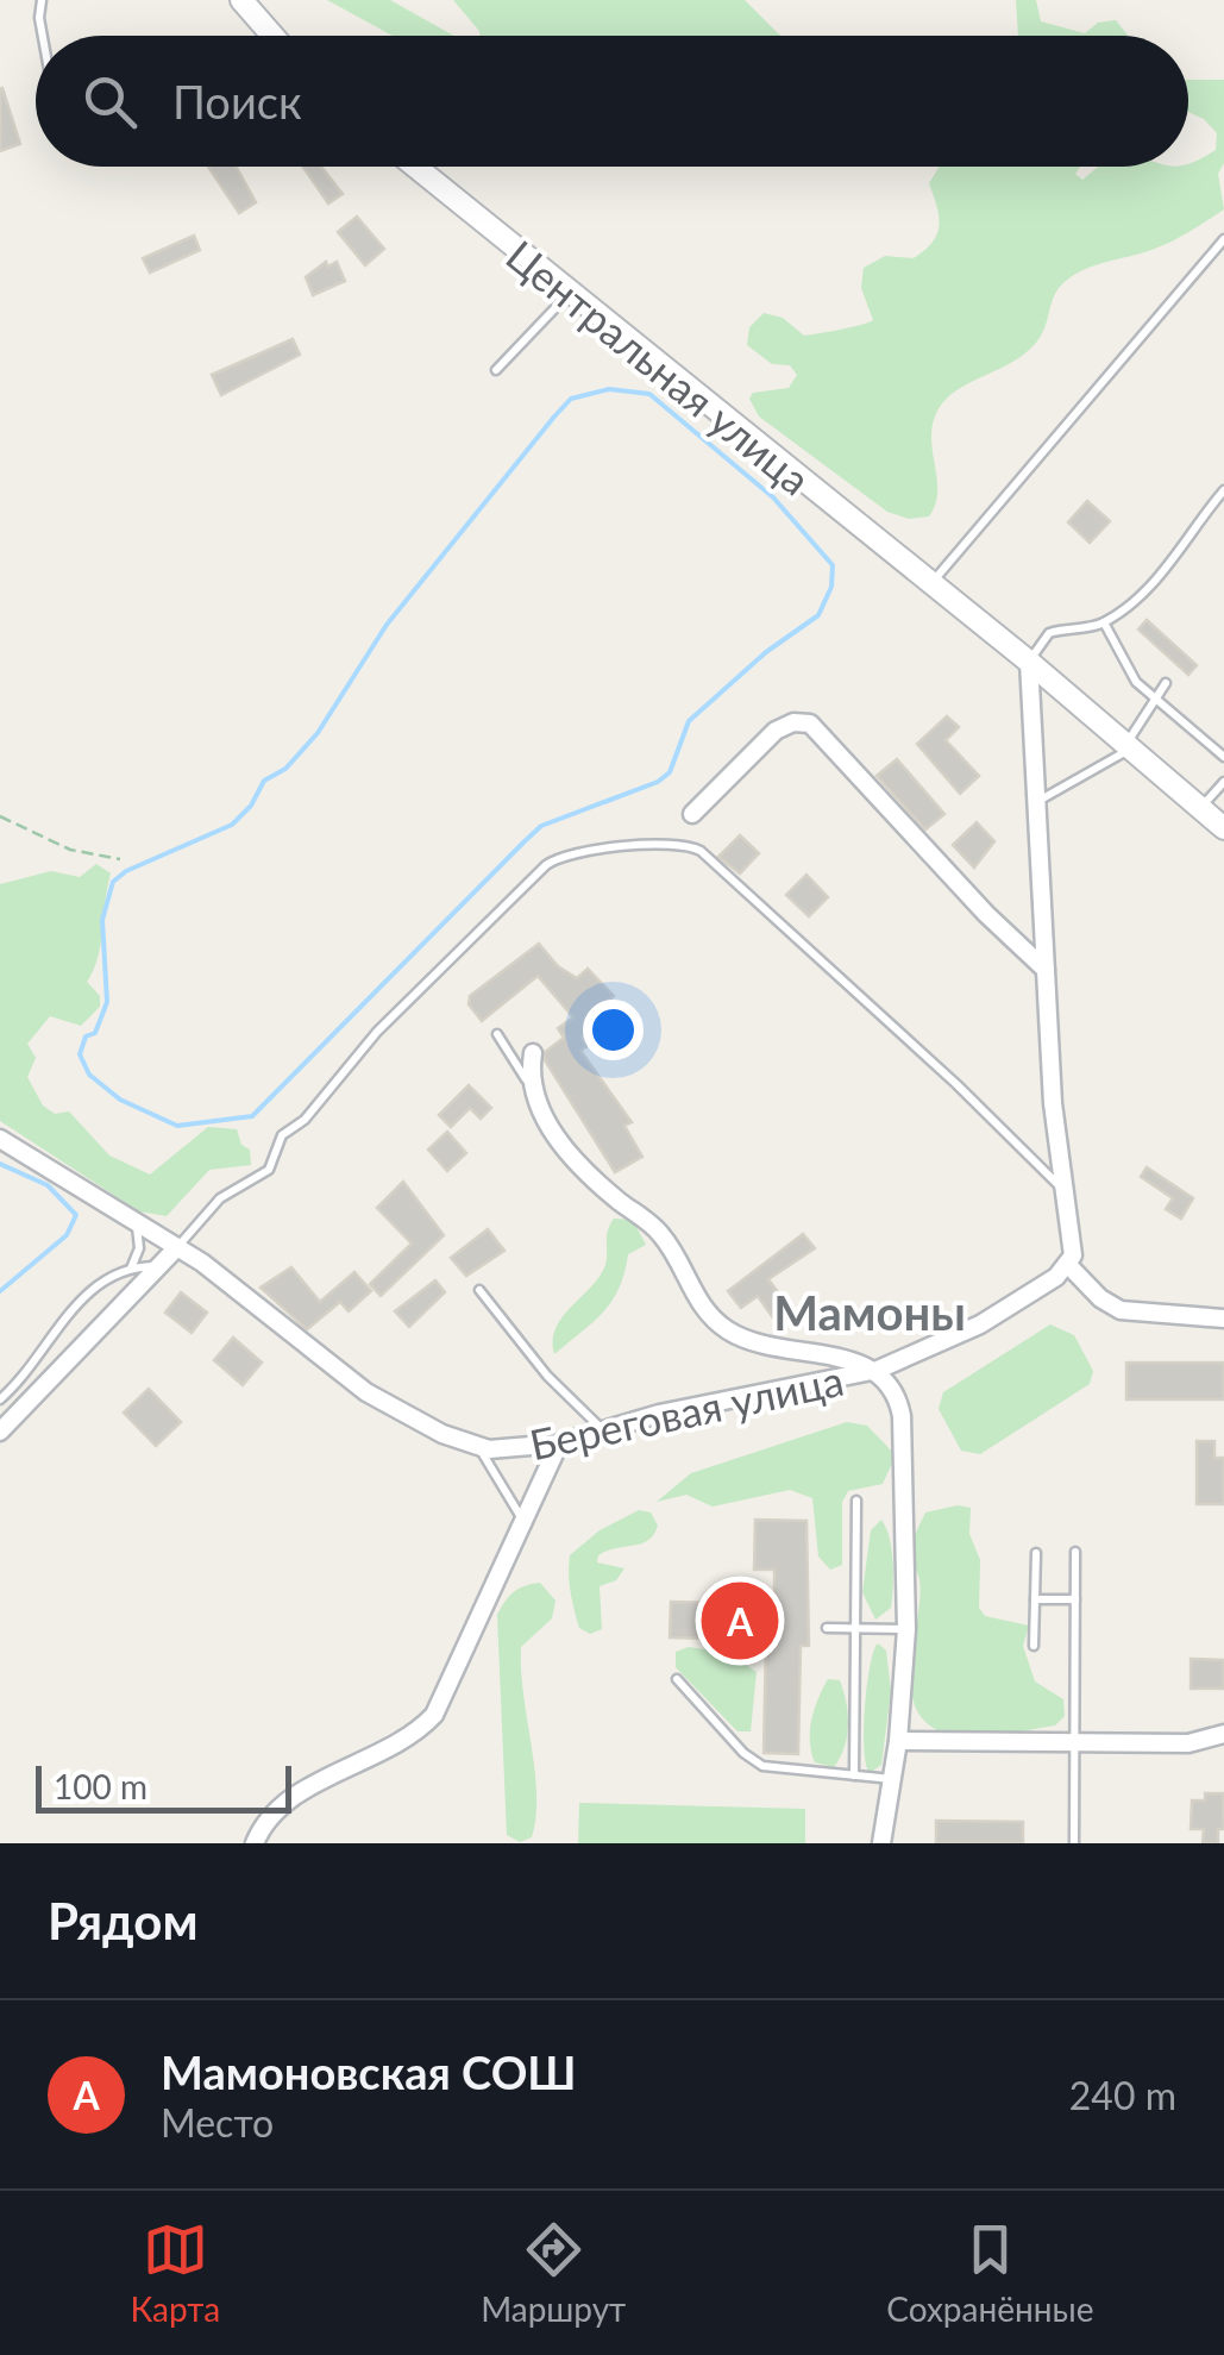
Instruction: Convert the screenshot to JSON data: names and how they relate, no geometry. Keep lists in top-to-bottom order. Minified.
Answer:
{"streets":{"street":["Центральная улица","Береговая улица"]},"districts":["Мамоны"],"scale_bar":"100 m","page":{"search":"Поиск","pins":"A","scale":"100 m","heading":"Рядом","list":[{"mark":"A","name":"Мамоновская СОШ","note":"Место","value":"240 m"}],"nav":["Карта","Маршрут","Сохранённые"]}}
